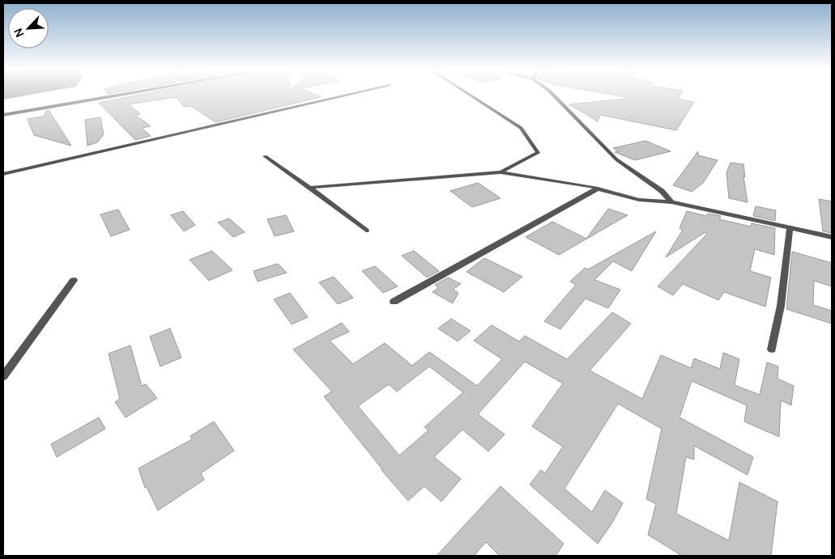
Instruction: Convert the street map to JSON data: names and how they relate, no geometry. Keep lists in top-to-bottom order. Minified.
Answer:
{"north":"bottom left"}
